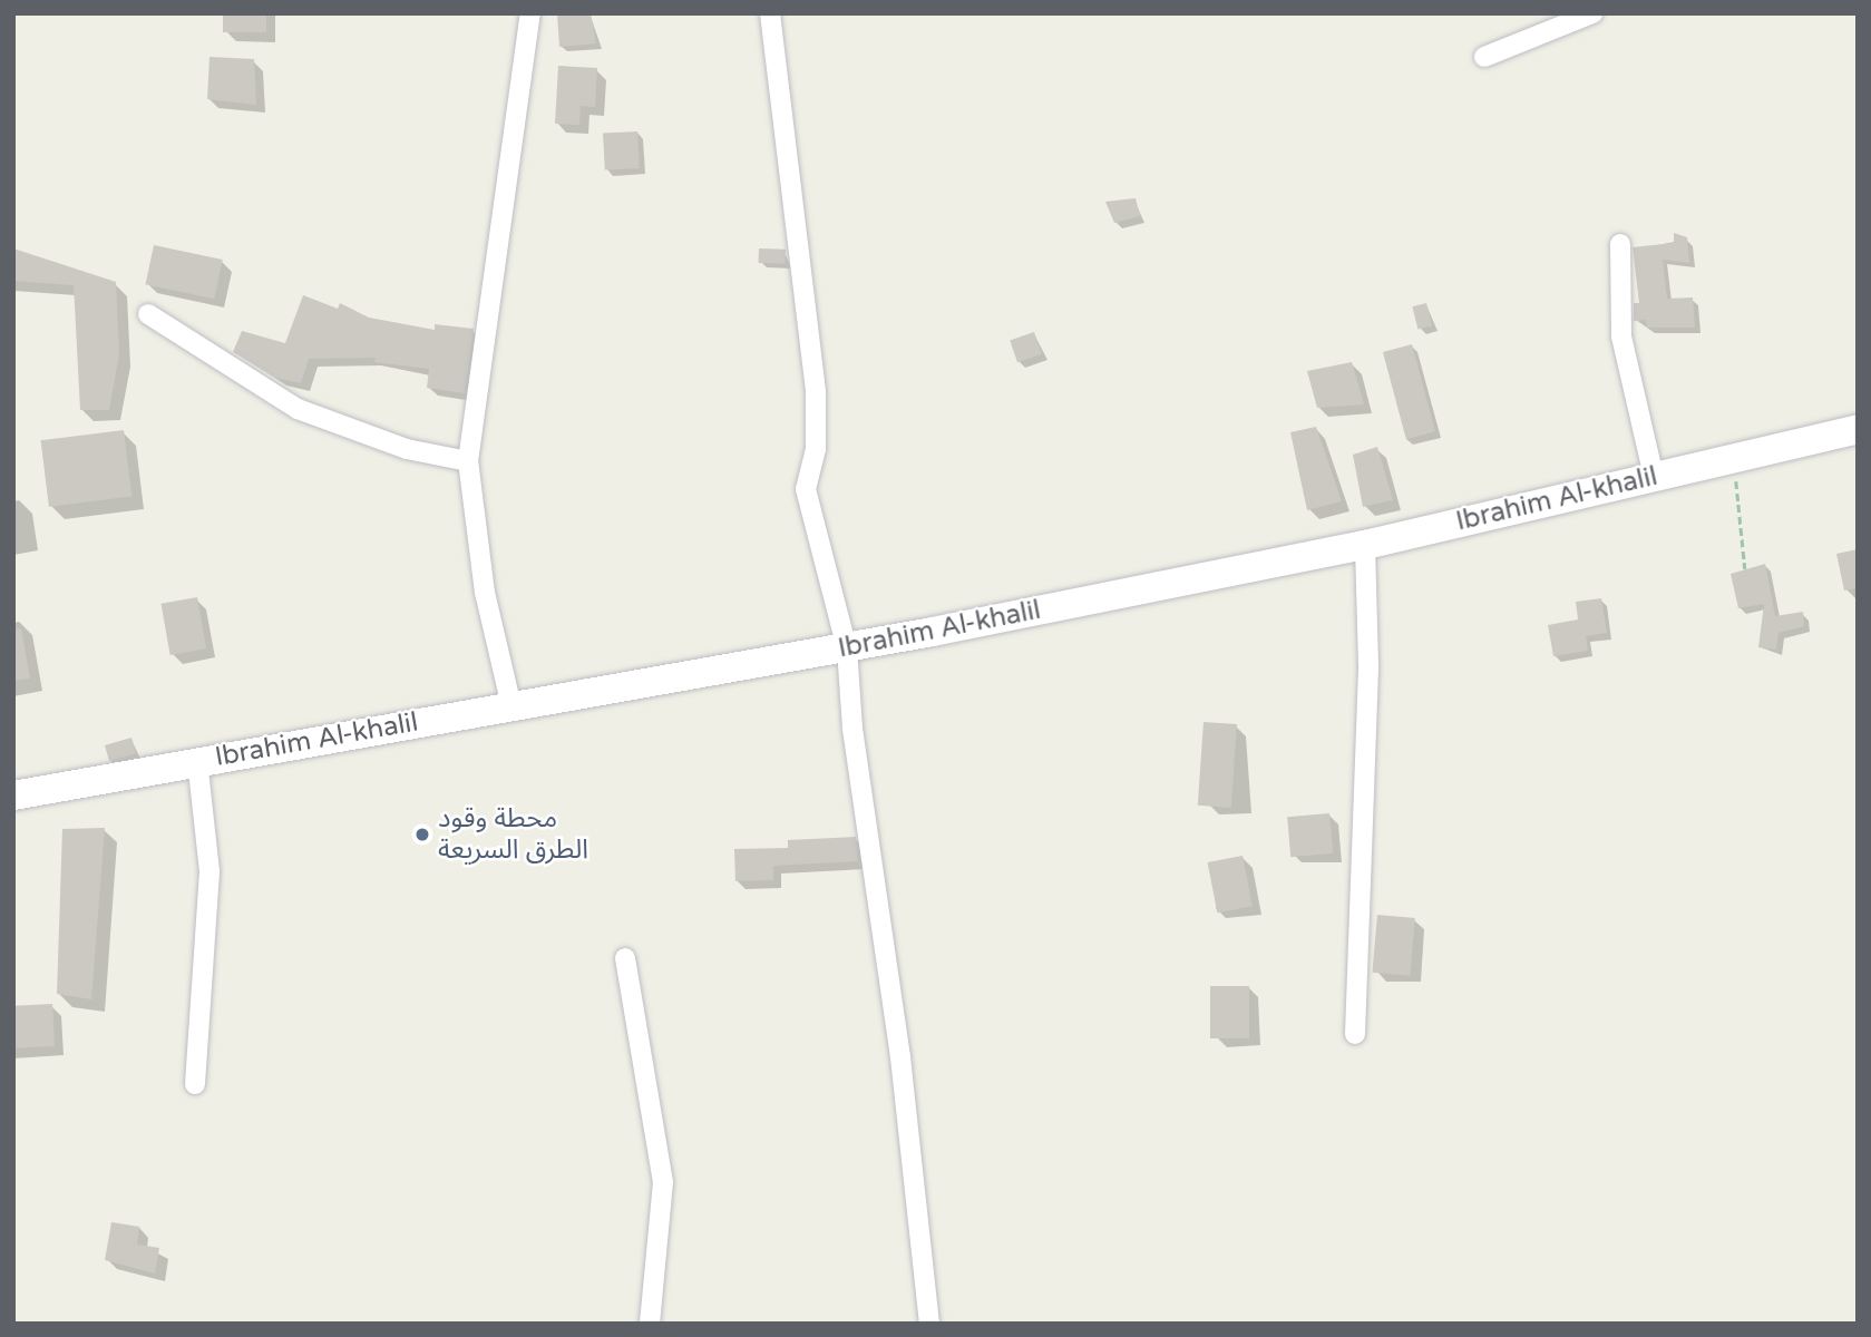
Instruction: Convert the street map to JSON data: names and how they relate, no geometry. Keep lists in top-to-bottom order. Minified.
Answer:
{"streets":{"street":["Ibrahim Al-khalil"]},"places":["محطة وقود الطرق السريعة"]}
